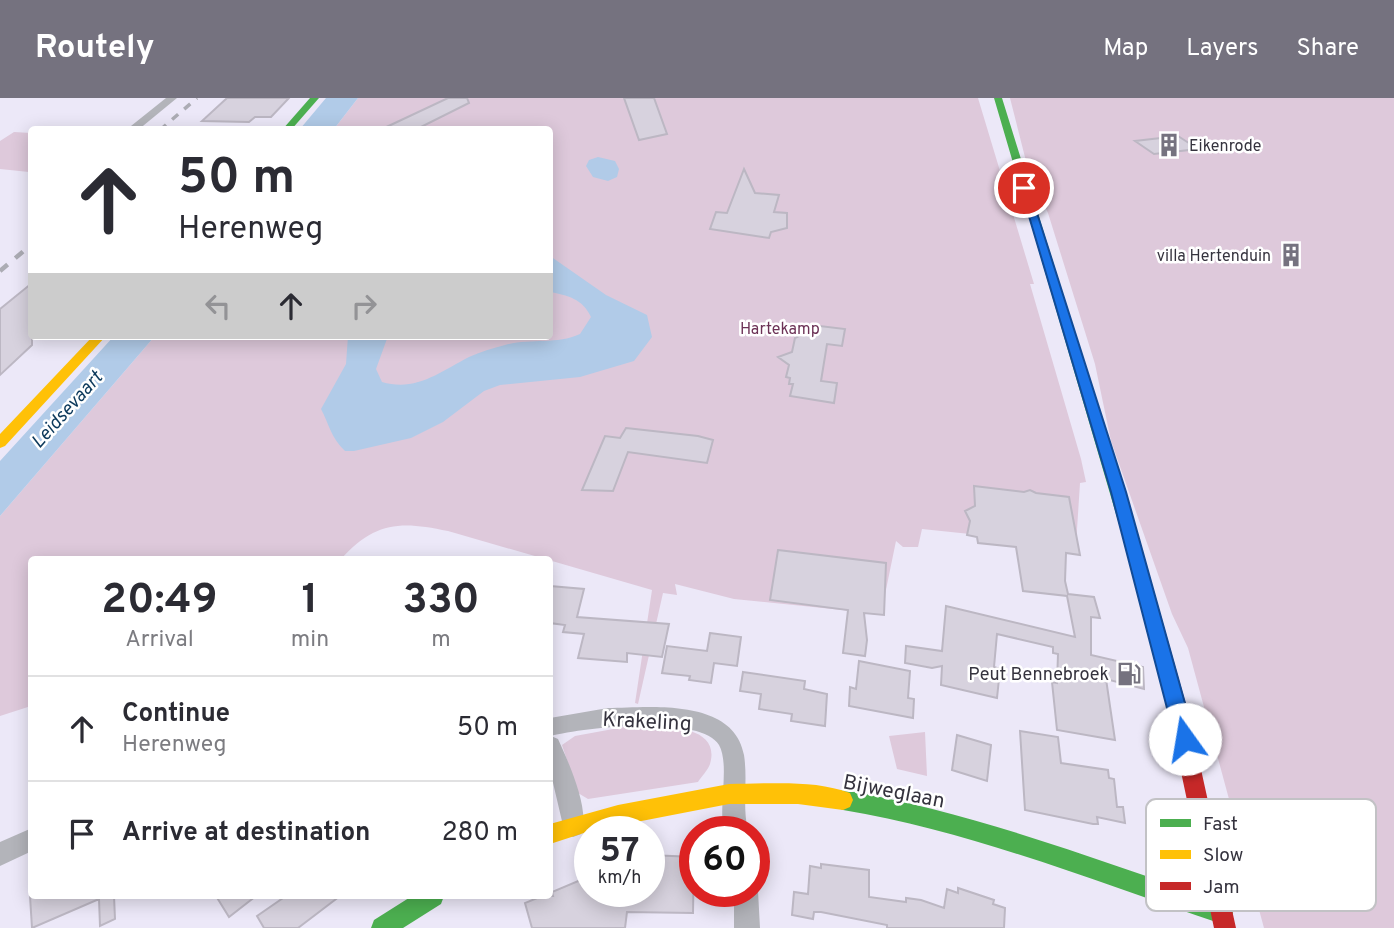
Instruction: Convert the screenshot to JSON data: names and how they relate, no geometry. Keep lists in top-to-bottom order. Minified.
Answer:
{"streets":{"main road":["Bijweglaan"],"street":["Krakeling"]},"crossings":[["Krakeling","Bijweglaan"]],"water":["Leidsevaart"],"parks":["Hartekamp"],"places":{"building":["Eikenrode","villa Hertenduin"],"fuel station":["Peut Bennebroek"]},"legend":["Fast","Slow","Jam"],"page":{"header":"Routely","nav":["Map","Layers","Share"],"turn":["50 m","Herenweg"],"eta":["20:49","Arrival","1","min","330","m"],"list":[{"name":"Continue","note":"Herenweg","value":"50 m"},{"name":"Arrive at destination","value":"280 m"}],"speed":"57 km/h","limit":"60"}}
